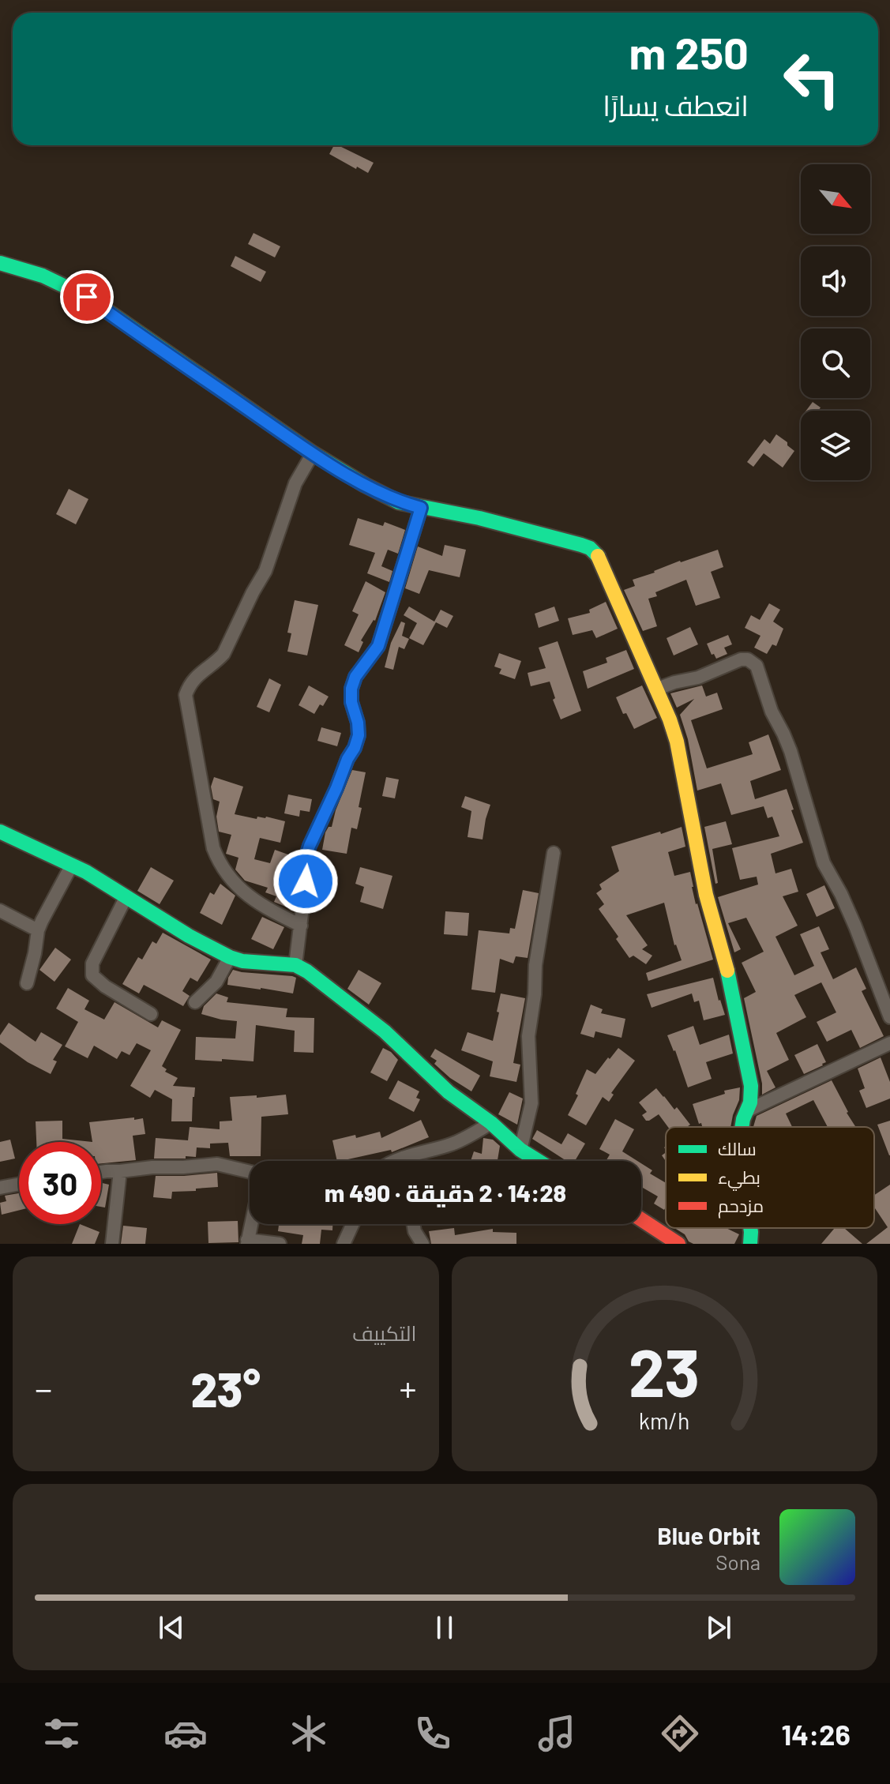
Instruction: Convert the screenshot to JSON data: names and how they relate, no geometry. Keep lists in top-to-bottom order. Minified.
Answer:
{"legend":["سالك","بطيء","مزدحم"],"north":"bottom right","page":{"turn":["250 m","انعطف يسارًا"],"limit":"30","trip":"14:28 · 2 دقيقة · 490 m","tile":"التكييف","heat":["−","23°","+"],"song":["Blue Orbit","Sona"],"tabs":"14:26","gauge":["23","km/h"]}}
